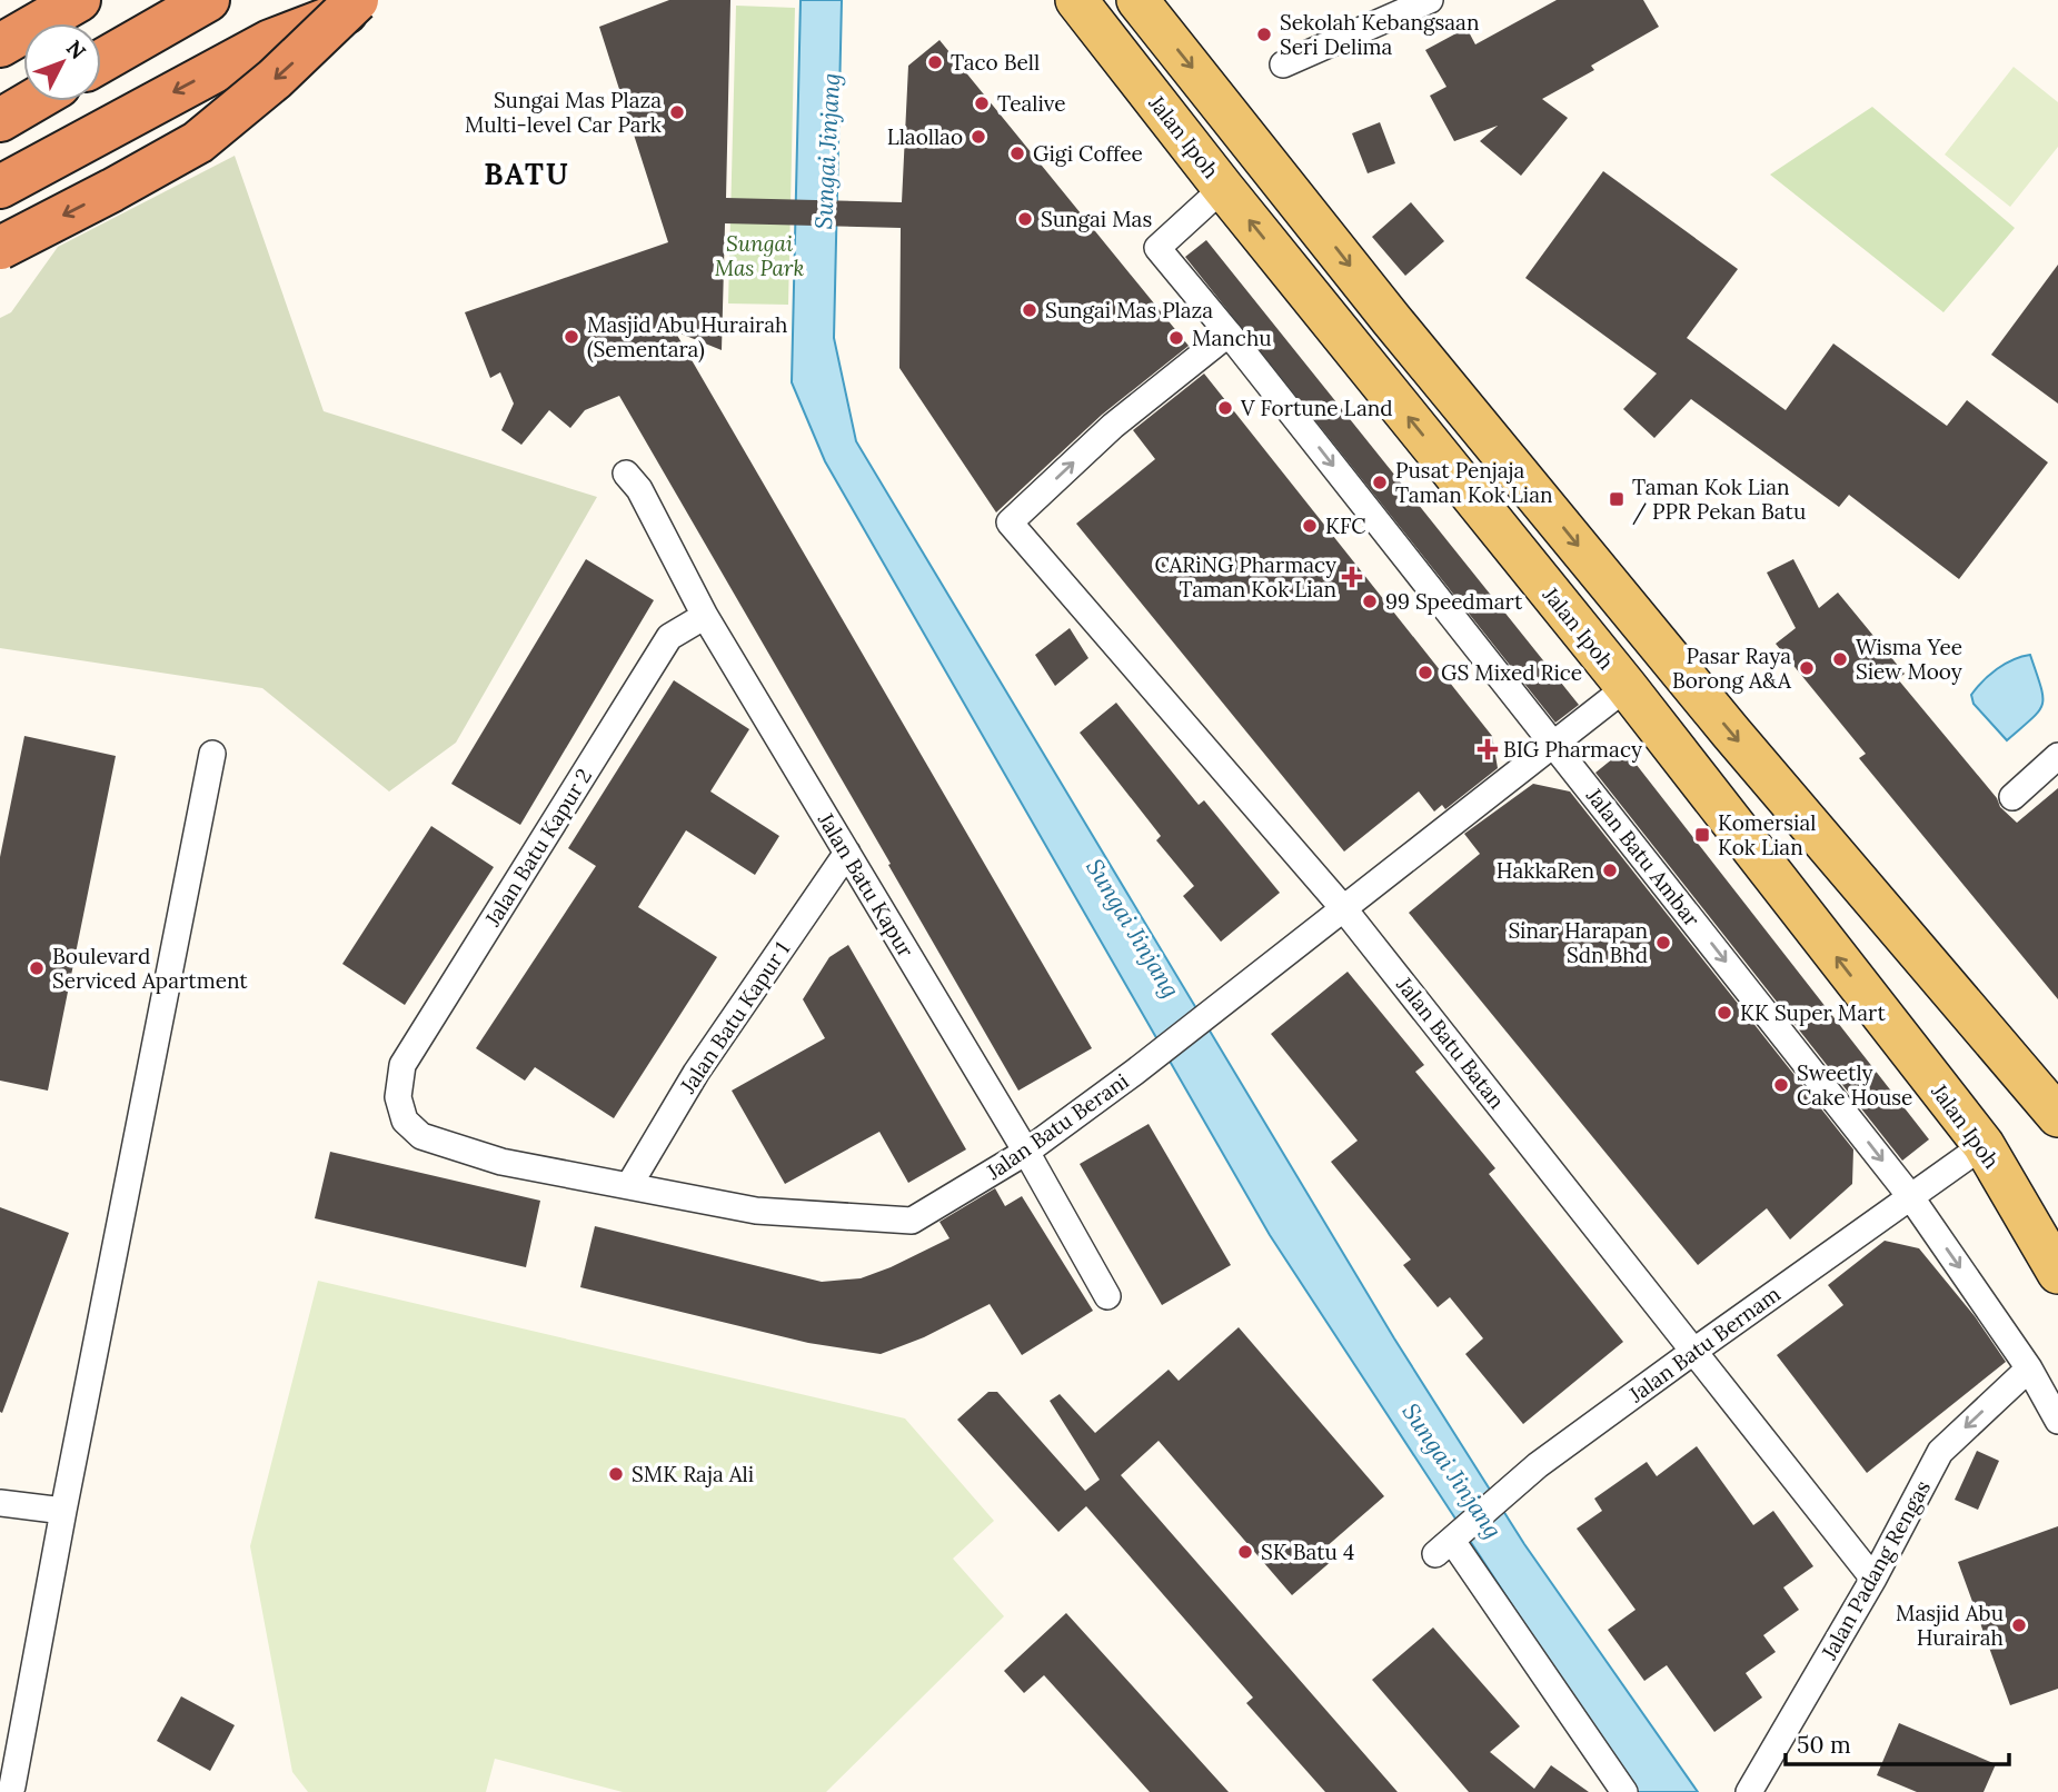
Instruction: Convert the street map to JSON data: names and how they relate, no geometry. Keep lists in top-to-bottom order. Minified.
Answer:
{"streets":{"main road":["Jalan Ipoh"],"street":["Jalan Batu Kapur 2","Jalan Batu Ambar","Jalan Batu Kapur","Jalan Batu Kapur 1","Jalan Batu Batan","Jalan Batu Berani","Jalan Batu Bernam","Jalan Padang Rengas"]},"crossings":[["Jalan Ipoh","Jalan Batu Ambar"],["Jalan Ipoh","Jalan Batu Berani"],["Jalan Ipoh","Jalan Batu Bernam"],["Jalan Batu Kapur 2","Jalan Batu Kapur"],["Jalan Batu Kapur 2","Jalan Batu Berani"],["Jalan Batu Ambar","Jalan Batu Batan"],["Jalan Batu Ambar","Jalan Batu Berani"],["Jalan Batu Ambar","Jalan Batu Bernam"],["Jalan Batu Ambar","Jalan Padang Rengas"],["Jalan Batu Kapur","Jalan Batu Kapur 1"],["Jalan Batu Kapur","Jalan Batu Berani"],["Jalan Batu Kapur 1","Jalan Batu Berani"],["Jalan Batu Batan","Jalan Batu Berani"],["Jalan Batu Batan","Jalan Batu Bernam"],["Jalan Batu Batan","Jalan Padang Rengas"]],"one_way":["Jalan Batu Ambar","Jalan Padang Rengas"],"districts":["BATU"],"water":["Sungai Jinjang"],"parks":["Sungai Mas Park"],"places":{"other":["Sekolah Kebangsaan Seri Delima","Taco Bell","Tealive","Sungai Mas Plaza Multi-level Car Park","Llaollao","Gigi Coffee","Sungai Mas","Sungai Mas Plaza","Masjid Abu Hurairah (Sementara)","Manchu","V Fortune Land","Pusat Penjaja Taman Kok Lian","KFC","99 Speedmart","Wisma Yee Siew Mooy","Pasar Raya Borong A&A","GS Mixed Rice","HakkaRen","Sinar Harapan Sdn Bhd","Boulevard Serviced Apartment","KK Super Mart","Sweetly Cake House","SMK Raja Ali","SK Batu 4","Masjid Abu Hurairah"],"transit":["Taman Kok Lian / PPR Pekan Batu","Komersial Kok Lian"],"health":["CARiNG Pharmacy Taman Kok Lian","BIG Pharmacy"]},"scale_bar":"50 m","north":"top right"}
